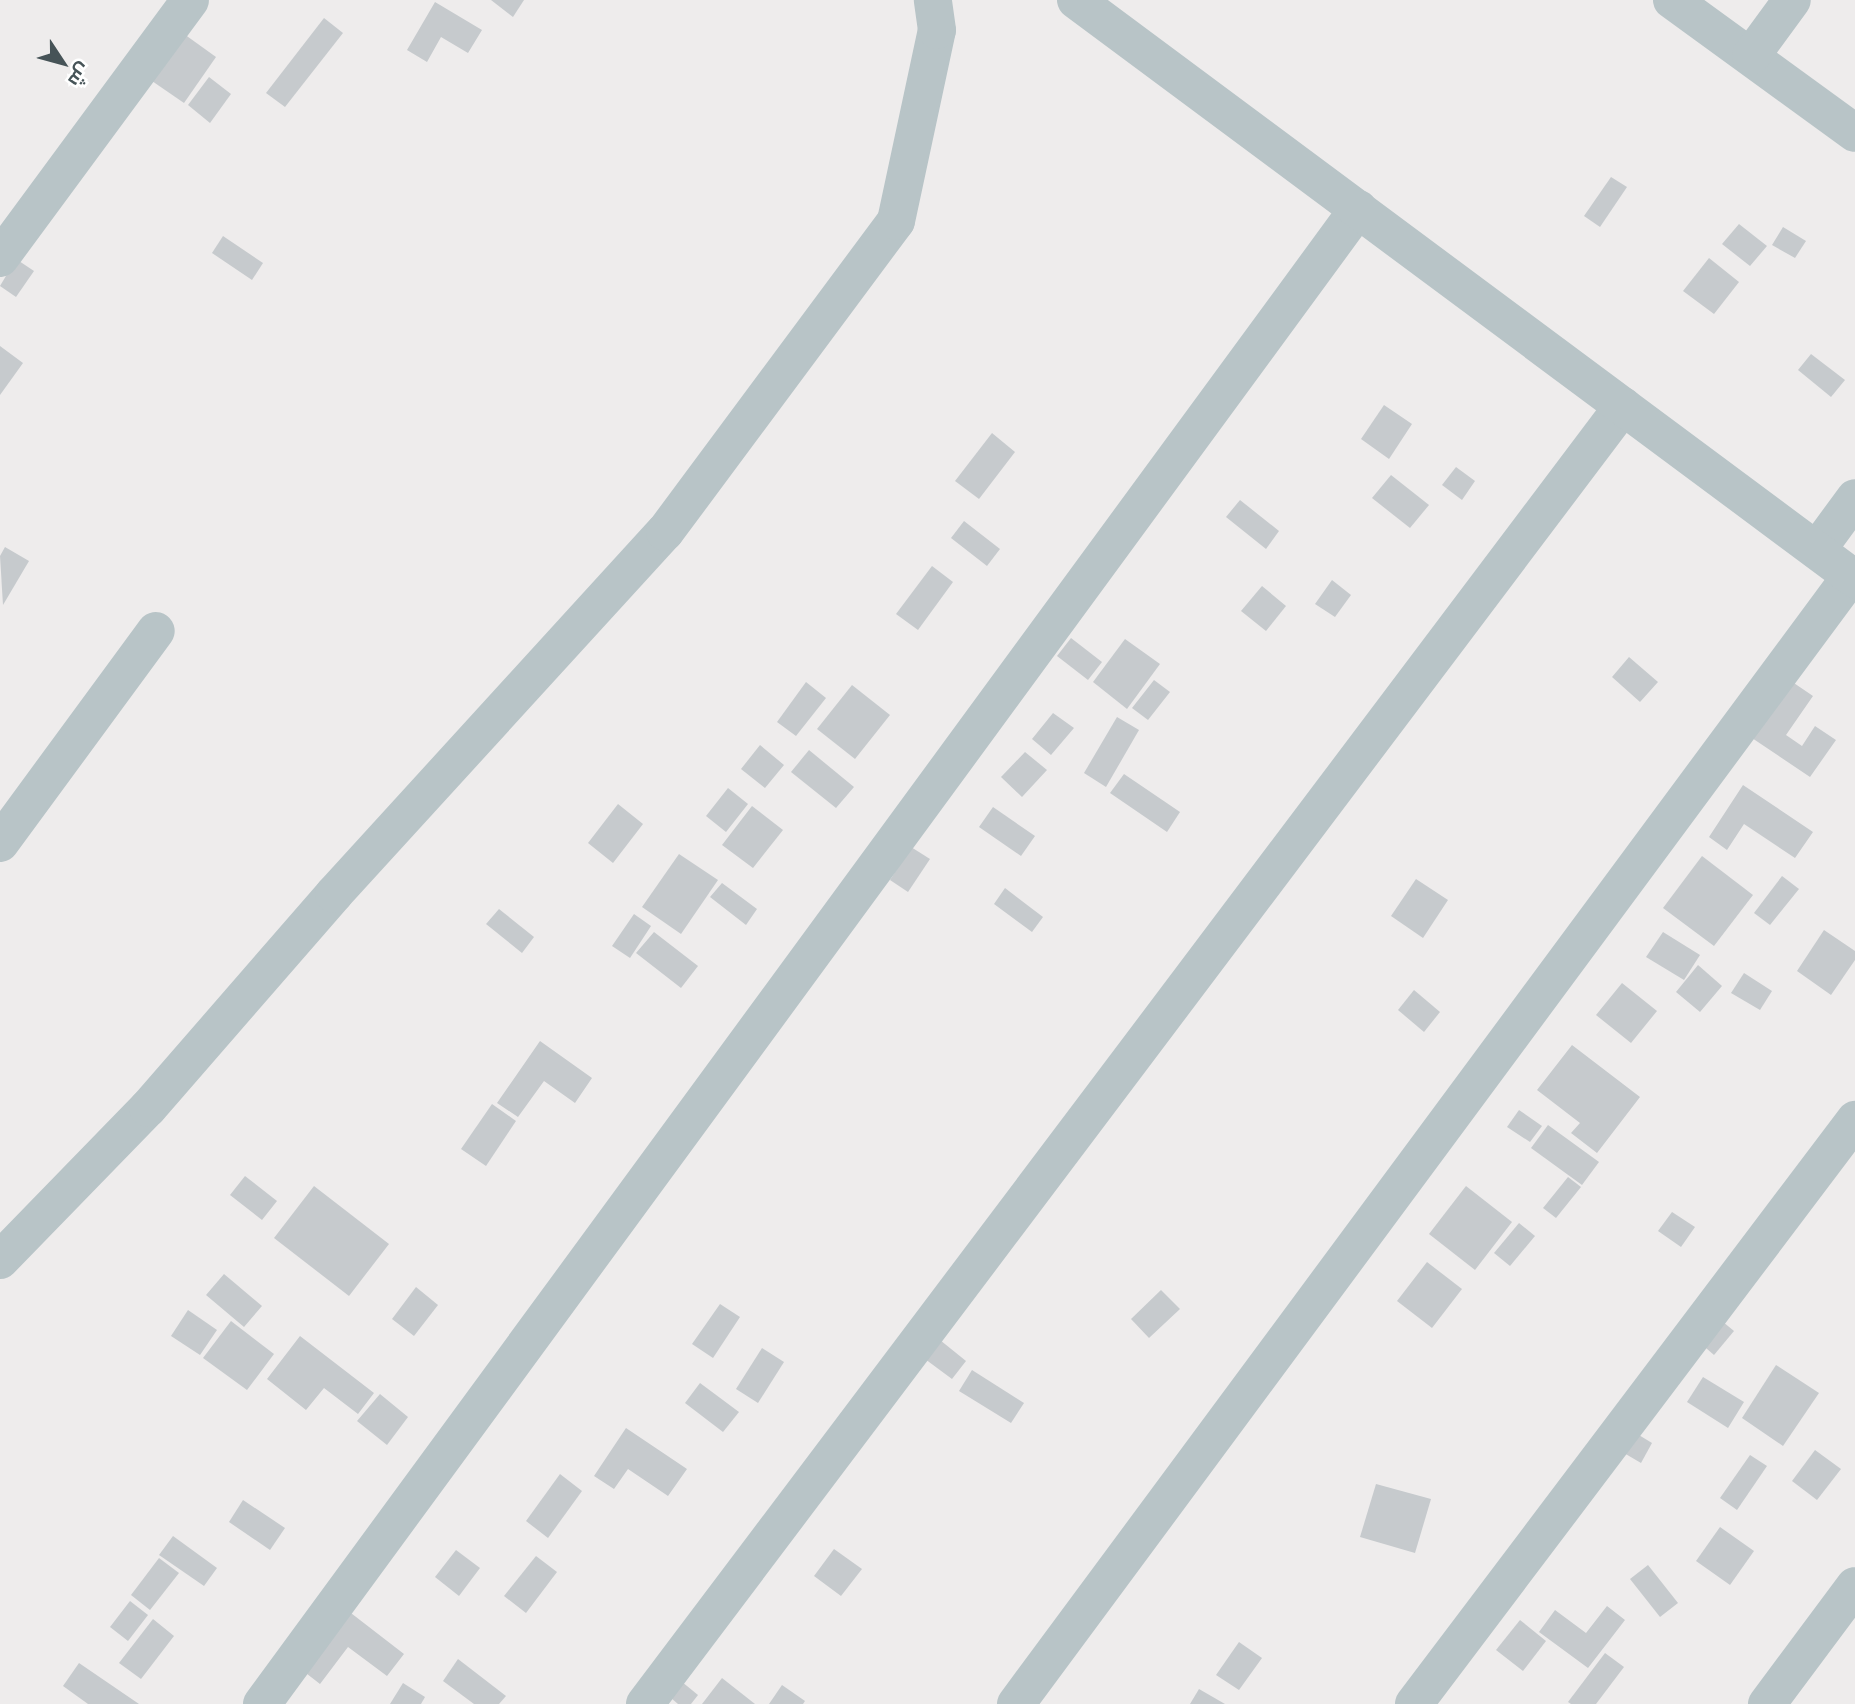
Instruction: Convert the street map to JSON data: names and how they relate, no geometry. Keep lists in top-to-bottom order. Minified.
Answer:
{"north":"bottom right"}
